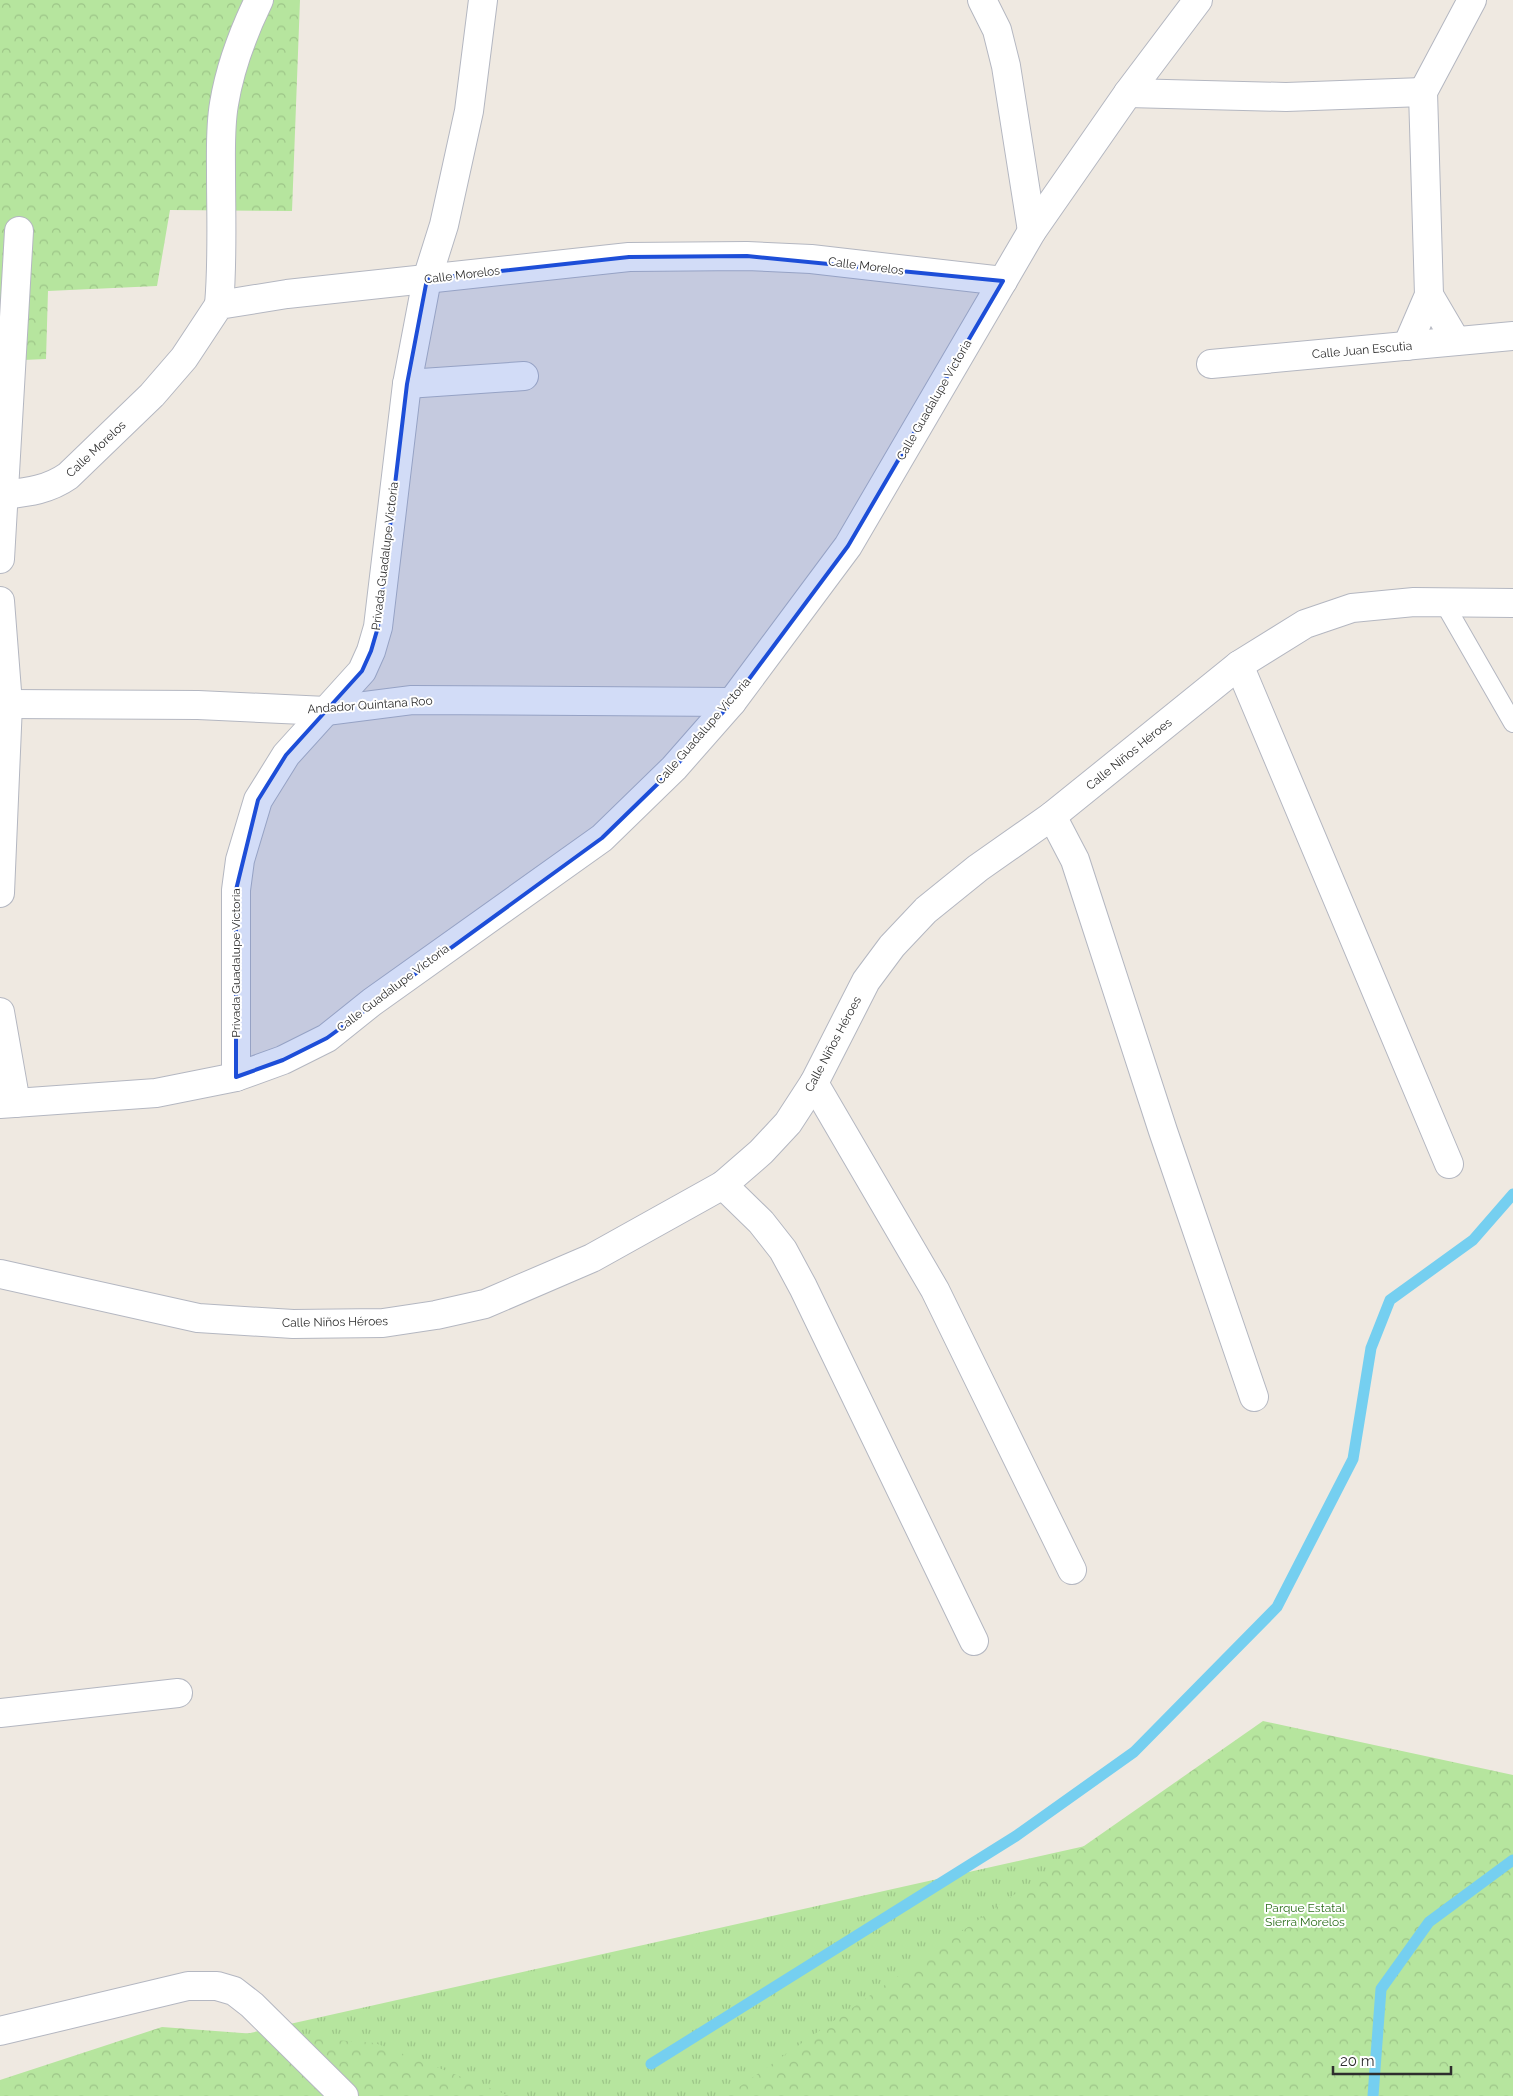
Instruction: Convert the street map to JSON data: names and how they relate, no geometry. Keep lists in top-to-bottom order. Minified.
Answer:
{"streets":{"street":["Calle Morelos","Calle Juan Escutia","Calle Guadalupe Victoria","Privada Guadalupe Victoria","Andador Quintana Roo","Calle Niños Héroes"]},"crossings":[["Calle Morelos","Calle Guadalupe Victoria"],["Calle Morelos","Privada Guadalupe Victoria"],["Calle Guadalupe Victoria","Privada Guadalupe Victoria"],["Calle Guadalupe Victoria","Andador Quintana Roo"],["Privada Guadalupe Victoria","Andador Quintana Roo"]],"parks":["Parque Estatal Sierra Morelos"],"scale_bar":"20 m"}
